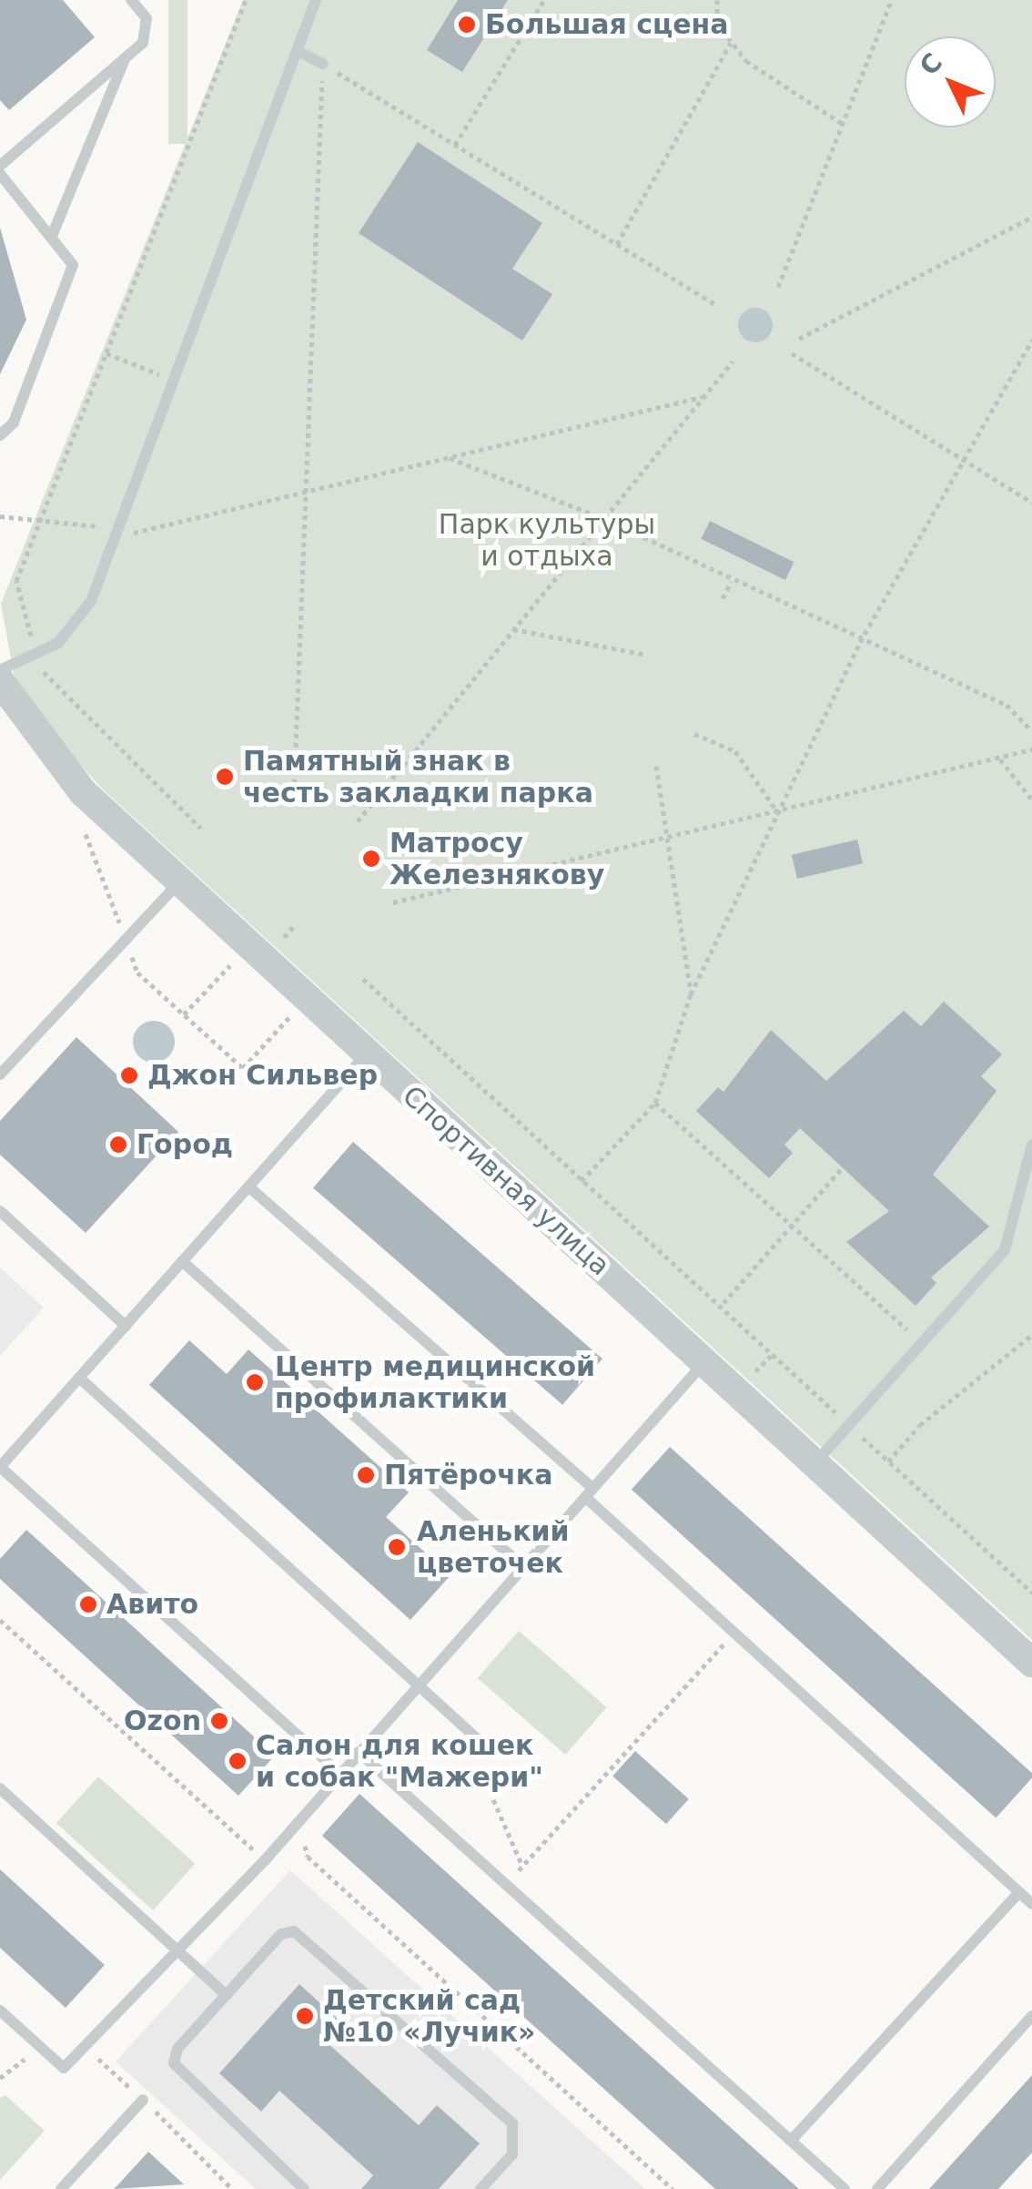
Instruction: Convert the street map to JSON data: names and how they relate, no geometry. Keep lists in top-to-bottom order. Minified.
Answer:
{"streets":{"street":["Спортивная улица"]},"parks":["Парк культуры и отдыха"],"places":["Большая сцена","Памятный знак в честь закладки парка","Матросу Железнякову","Джон Сильвер","Город","Центр медицинской профилактики","Пятёрочка","Аленький цветочек","Авито","Ozon","Салон для кошек и собак \"Мажери\"","Детский сад №10 «Лучик»"],"north":"top left"}
